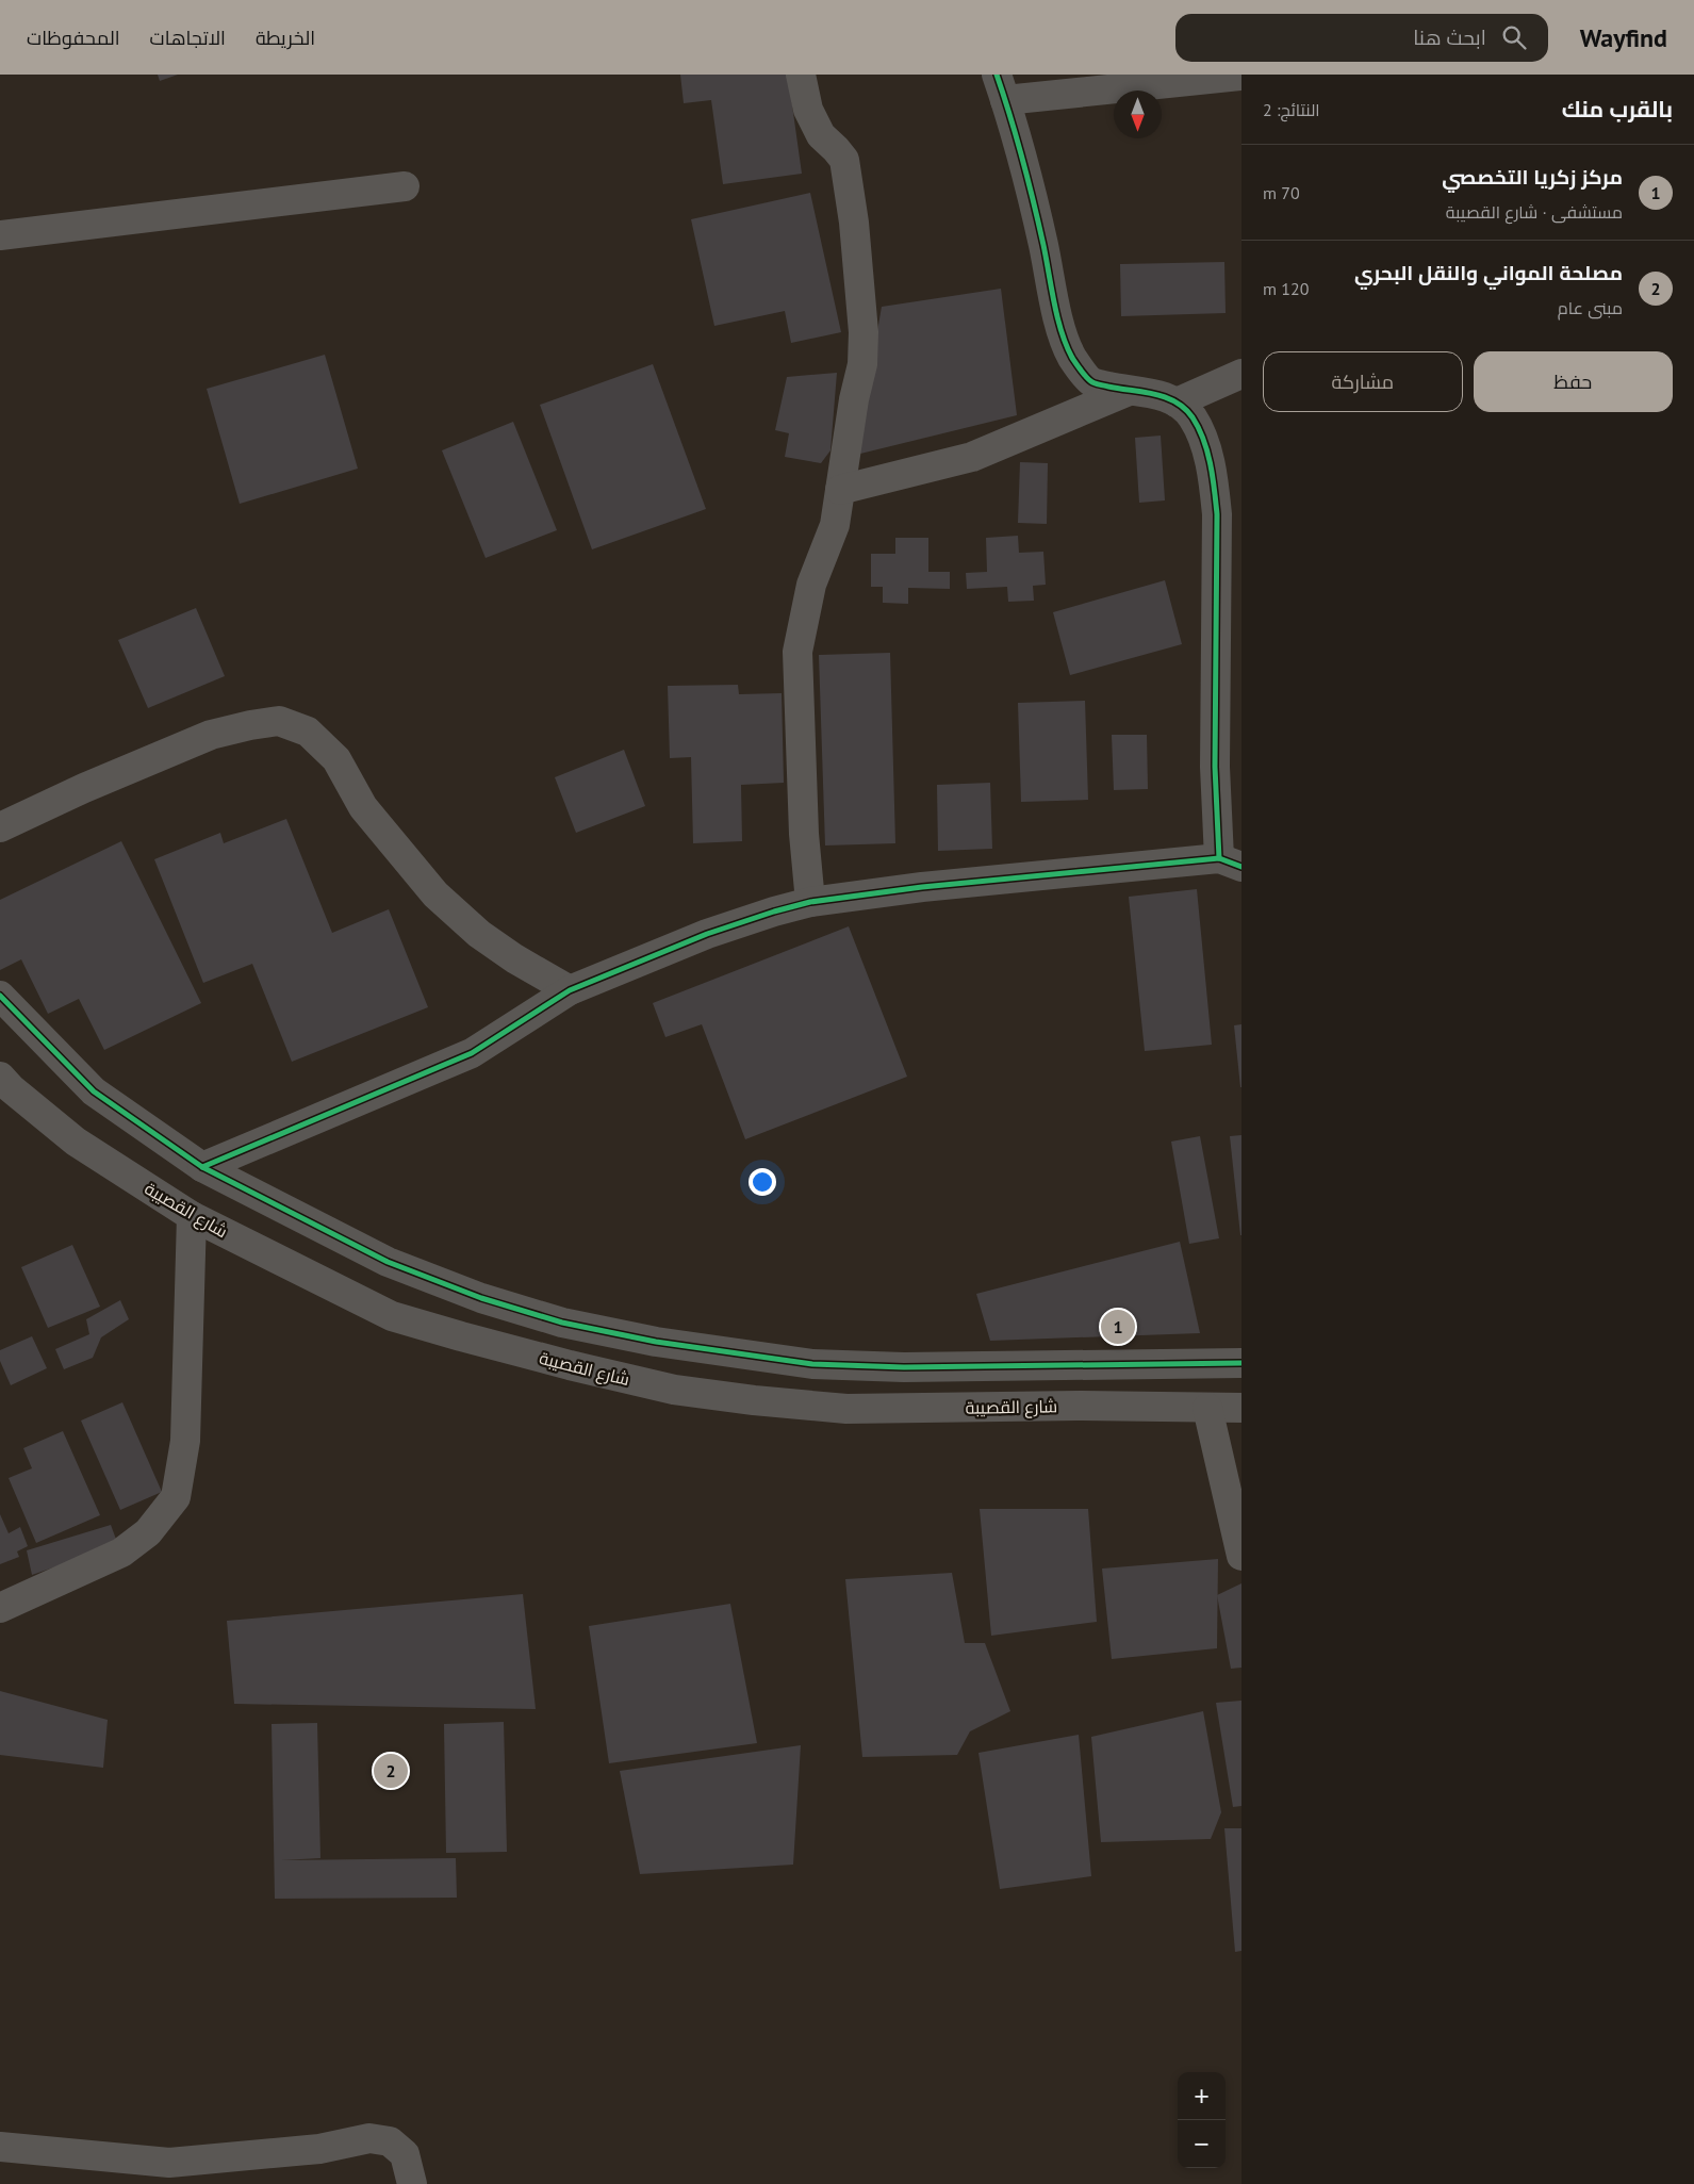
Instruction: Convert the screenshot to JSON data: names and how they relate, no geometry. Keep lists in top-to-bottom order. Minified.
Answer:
{"streets":{"street":["شارع القصيبة"]},"north":"bottom","page":{"header":"Wayfind","search":"ابحث هنا","nav":["الخريطة","الاتجاهات","المحفوظات"],"heading":["بالقرب منك","النتائج: 2"],"list":[{"mark":"1","name":"مركز زكريا التخصصي","note":"مستشفى · شارع القصيبة","value":"70 m"},{"mark":"2","name":"مصلحة المواني والنقل البحري","note":"مبنى عام","value":"120 m"}],"buttons":["حفظ","مشاركة"],"pins":["1","2"],"map_buttons":["+","−"]}}
